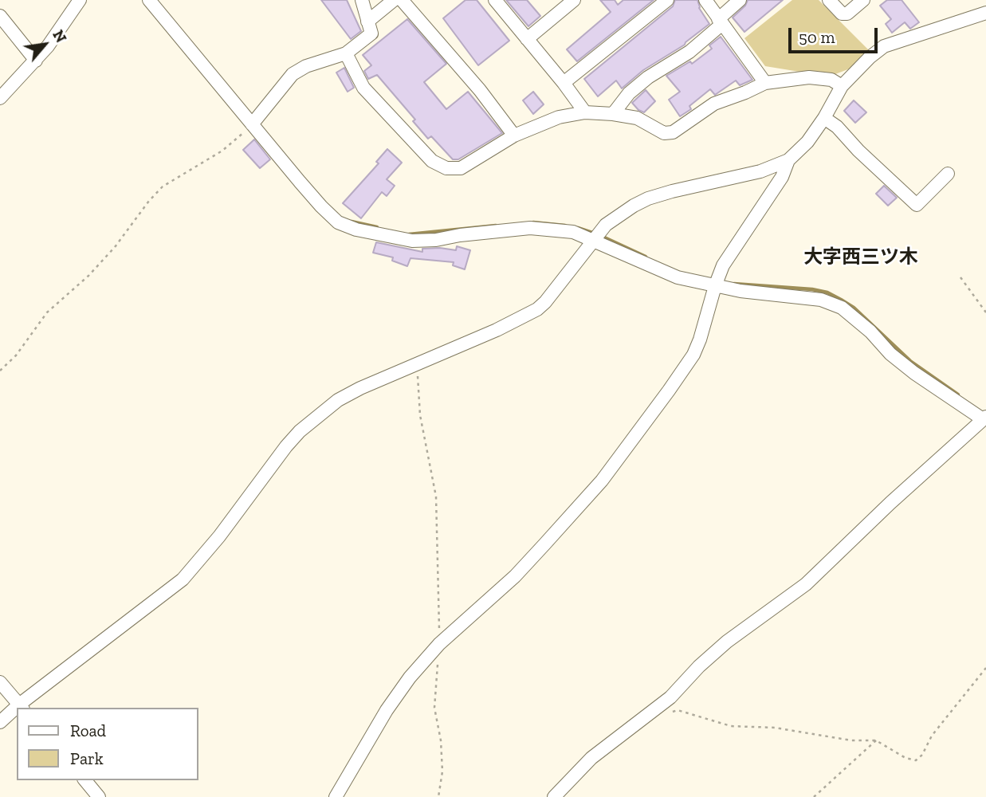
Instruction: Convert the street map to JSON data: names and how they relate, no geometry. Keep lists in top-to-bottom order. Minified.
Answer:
{"districts":["大字西三ツ木"],"legend":["Road","Park"],"scale_bar":"50 m","north":"top right"}
